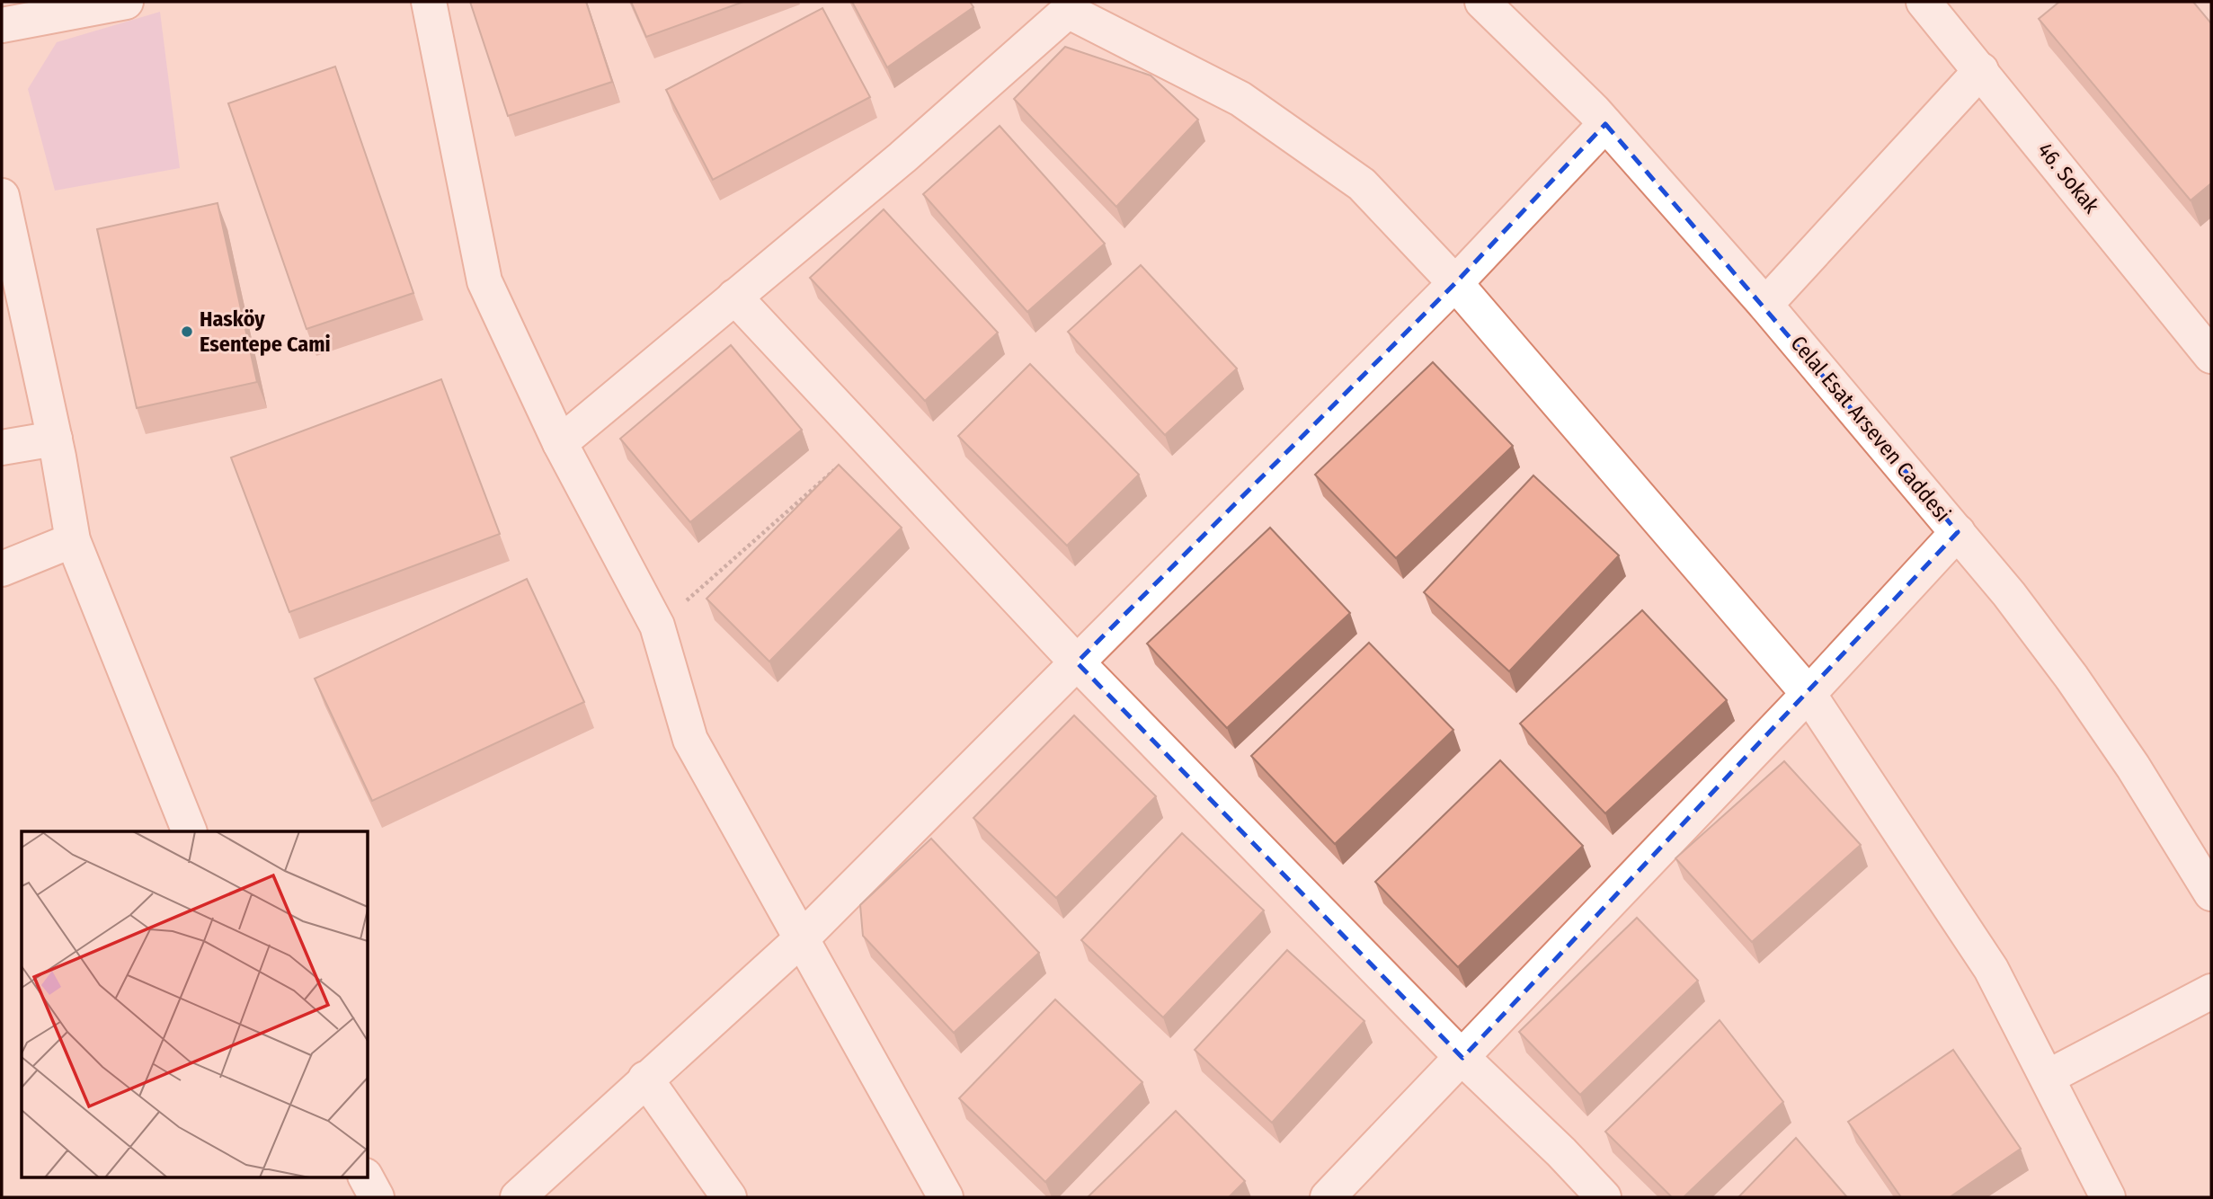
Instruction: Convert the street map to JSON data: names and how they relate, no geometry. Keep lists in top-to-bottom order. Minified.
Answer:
{"streets":{"street":["46. Sokak","Celal Esat Arseven Caddesi"]},"places":["Hasköy Esentepe Cami"]}
